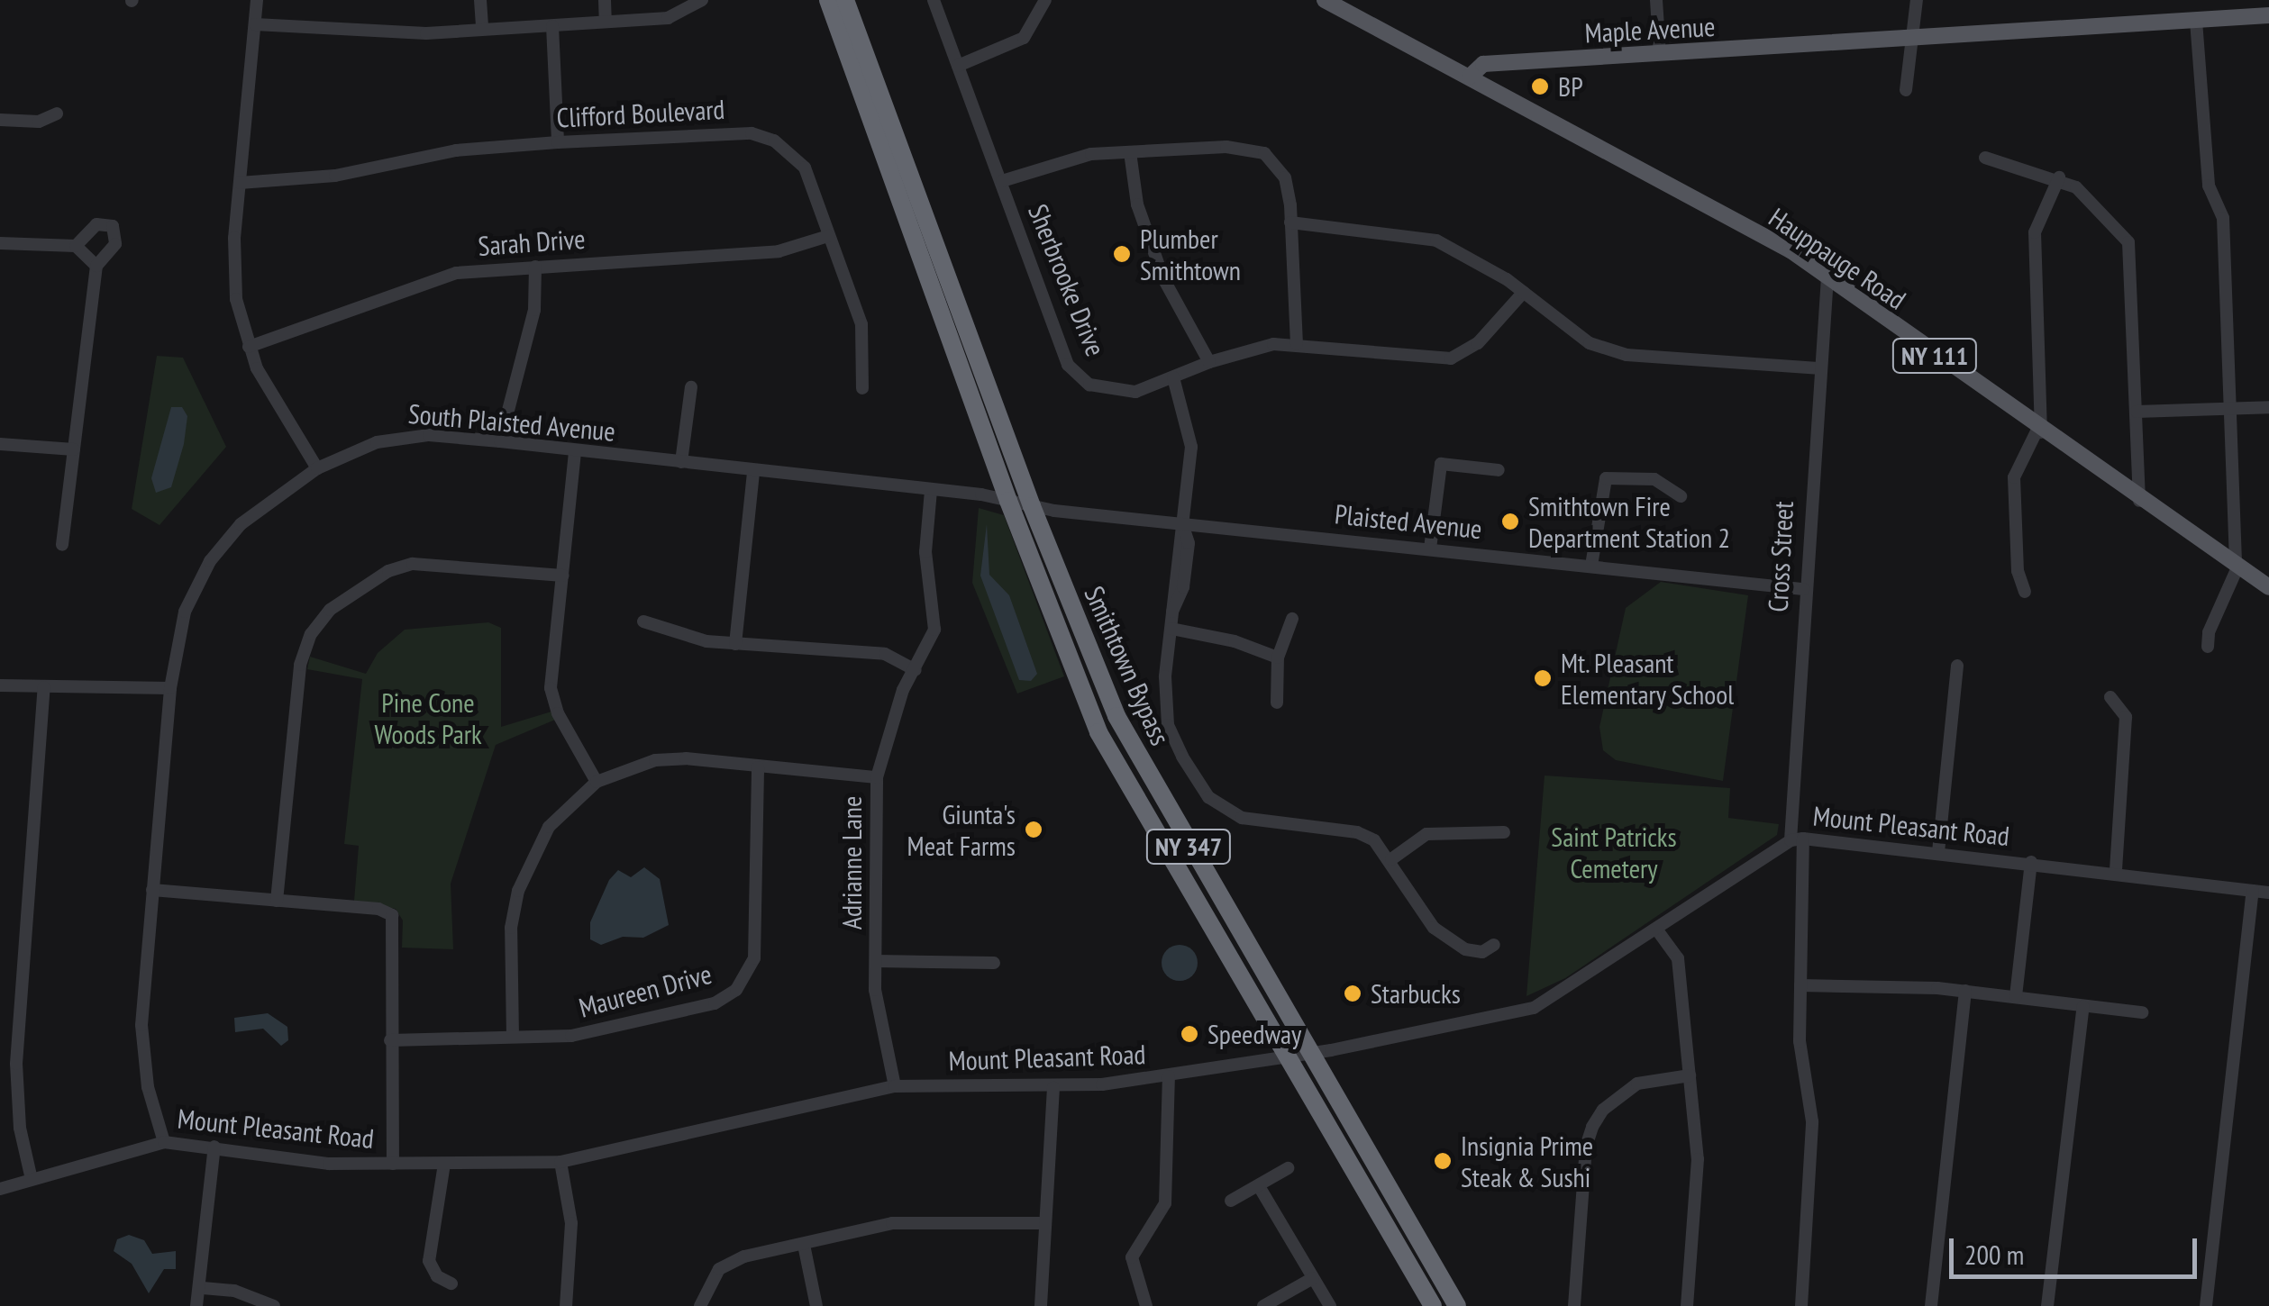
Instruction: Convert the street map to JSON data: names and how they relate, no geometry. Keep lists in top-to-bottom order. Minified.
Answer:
{"streets":{"highway":["Smithtown Bypass","NY 347"],"main road":["Maple Avenue","Hauppauge Road","NY 111"],"street":["Clifford Boulevard","Sarah Drive","Sherbrooke Drive","South Plaisted Avenue","Plaisted Avenue","Cross Street","Mount Pleasant Road","Adrianne Lane","Maureen Drive"]},"crossings":[["Maple Avenue","Hauppauge Road"],["Maple Avenue","NY 111"],["Clifford Boulevard","Sarah Drive"],["Hauppauge Road","NY 111"],["Hauppauge Road","Cross Street"],["South Plaisted Avenue","Plaisted Avenue"],["South Plaisted Avenue","Smithtown Bypass"],["South Plaisted Avenue","Mount Pleasant Road"],["South Plaisted Avenue","Adrianne Lane"],["Plaisted Avenue","Cross Street"],["Plaisted Avenue","Smithtown Bypass"],["Cross Street","Mount Pleasant Road"],["Smithtown Bypass","Mount Pleasant Road"],["Mount Pleasant Road","Adrianne Lane"]],"parks":["Pine Cone Woods Park","Saint Patricks Cemetery"],"places":["BP","Plumber Smithtown","Smithtown Fire Department Station 2","Mt. Pleasant Elementary School","Giunta's Meat Farms","Starbucks","Speedway","Insignia Prime Steak & Sushi"],"scale_bar":"200 m"}
